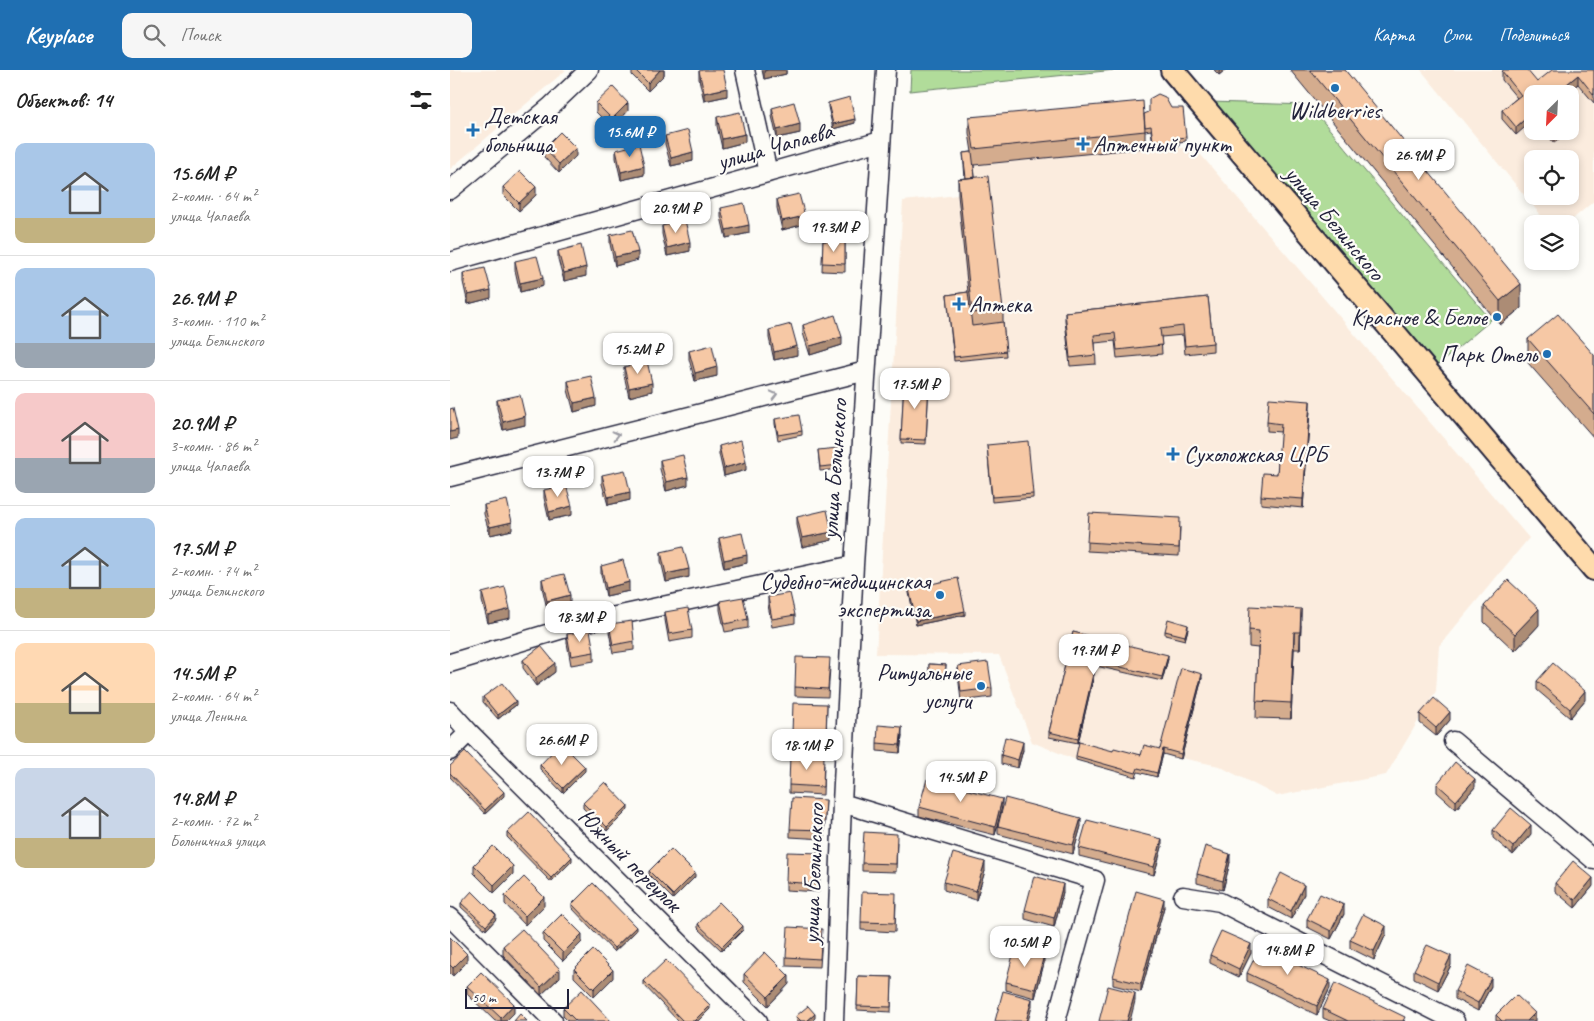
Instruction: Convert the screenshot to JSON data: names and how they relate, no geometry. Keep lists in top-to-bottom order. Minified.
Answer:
{"streets":{"main road":["улица Белинского"],"street":["улица Чапаева","Южный переулок"]},"crossings":[["улица Чапаева","улица Белинского"]],"places":{"other":["Wildberries","Красное & Белое","Парк Отель","Судебно-медицинская экспертиза","Ритуальные услуги"],"health":["Детская больница","Аптечный пункт","Аптека","Сухоложская ЦРБ"]},"scale_bar":"50 m","north":"bottom left","page":{"header":"Keyplace","search":"Поиск","nav":["Карта","Слои","Поделиться"],"heading":"Объектов: 14","price":["15.6M ₽","26.9M ₽","20.9M ₽","19.3M ₽","15.2M ₽","17.5M ₽","13.7M ₽","18.3M ₽","19.7M ₽","26.6M ₽","18.1M ₽","14.5M ₽","10.5M ₽","14.8M ₽"],"list":[{"name":"15.6M ₽","note":"2-комн. · 64 m² · улица Чапаева"},{"name":"26.9M ₽","note":"3-комн. · 110 m² · улица Белинского"},{"name":"20.9M ₽","note":"3-комн. · 86 m² · улица Чапаева"},{"name":"17.5M ₽","note":"2-комн. · 74 m² · улица Белинского"},{"name":"14.5M ₽","note":"2-комн. · 64 m² · улица Ленина"},{"name":"14.8M ₽","note":"2-комн. · 72 m² · Больничная улица"}],"scale":"50 m"}}
